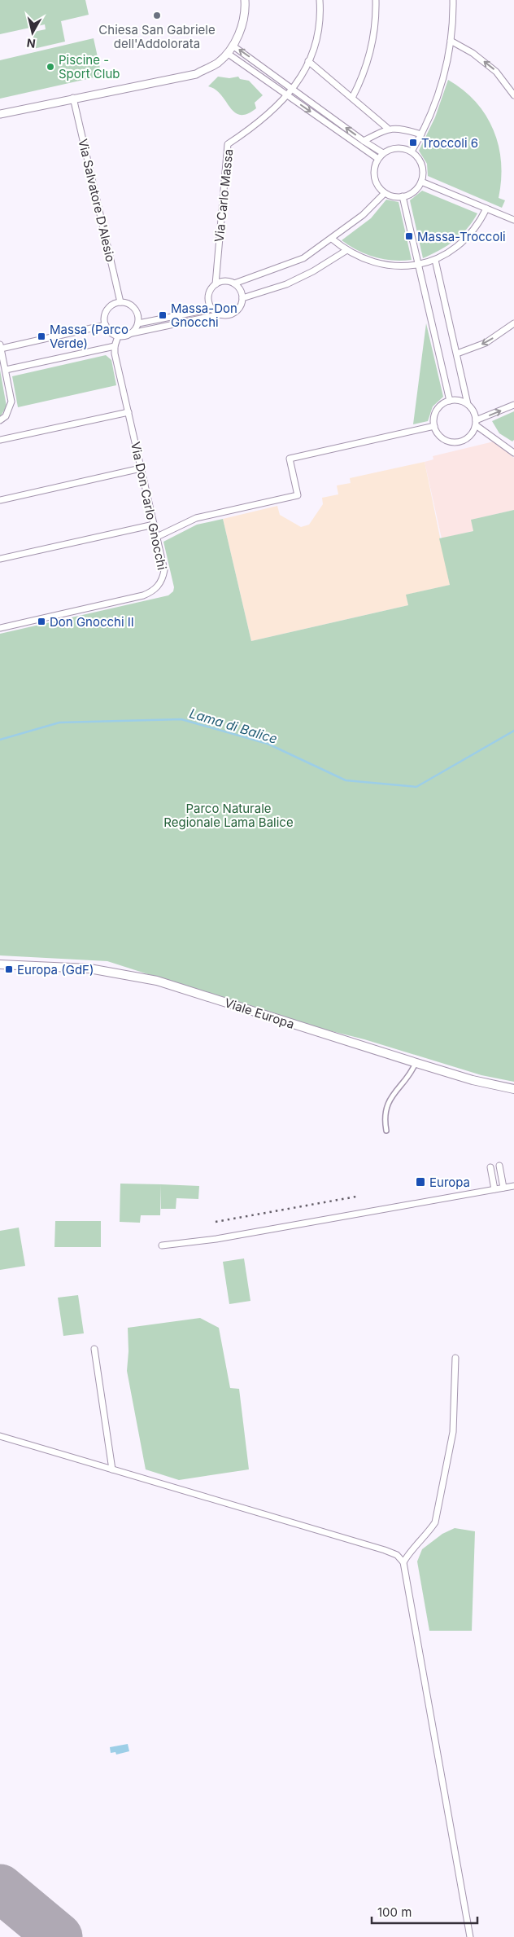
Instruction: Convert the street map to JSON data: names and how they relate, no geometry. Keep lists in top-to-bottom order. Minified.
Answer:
{"streets":{"main road":["Viale Europa"],"street":["Via Carlo Massa","Via Salvatore D'Alesio","Via Don Carlo Gnocchi"]},"water":["Lama di Balice"],"parks":["Parco Naturale Regionale Lama Balice"],"places":{"other":["Chiesa San Gabriele dell'Addolorata","Piscine - Sport Club"],"transit":["Troccoli 6","Massa-Troccoli","Massa-Don Gnocchi","Massa (Parco Verde)","Don Gnocchi II","Europa (GdF)","Europa"]},"scale_bar":"100 m","north":"bottom"}
